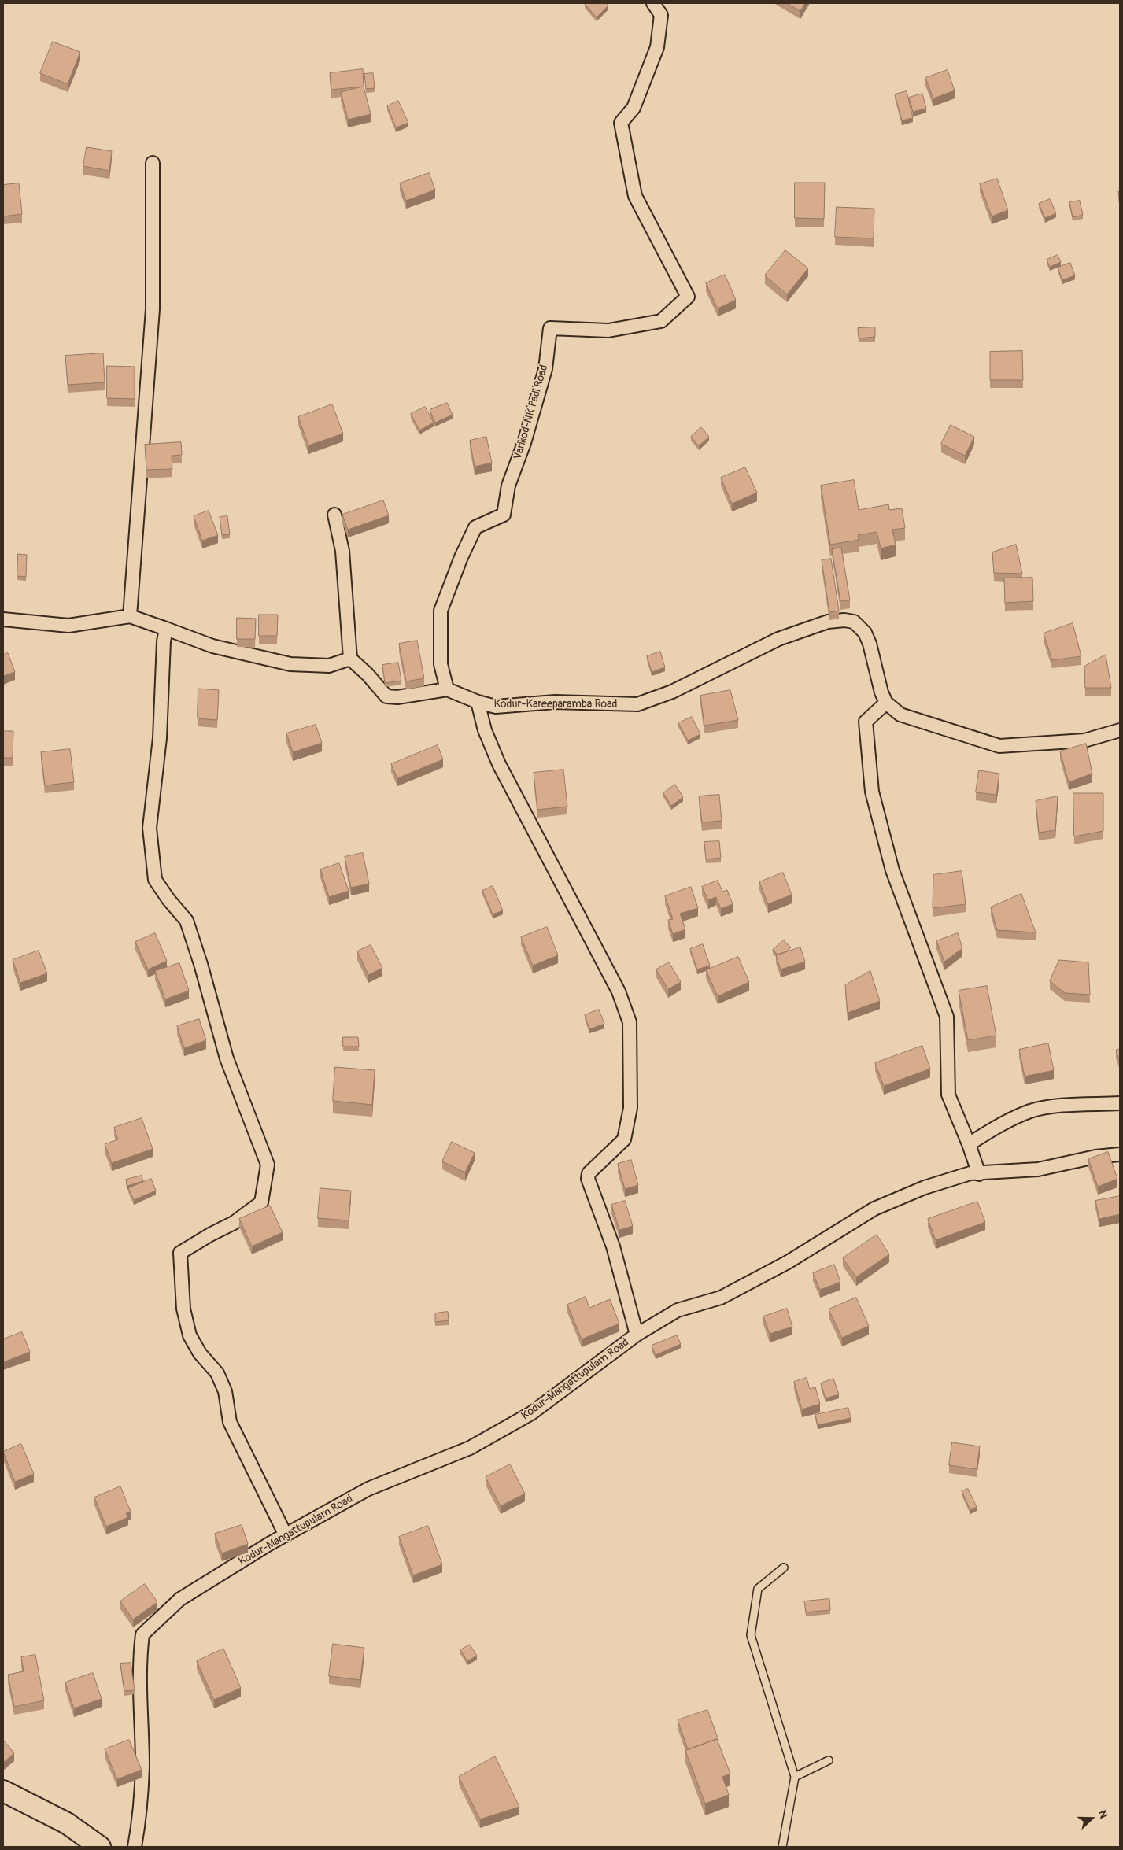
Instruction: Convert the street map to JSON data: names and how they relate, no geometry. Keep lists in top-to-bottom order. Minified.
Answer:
{"streets":{"street":["Varikod-NK Padi Road","Kodur-Kareeparamba Road","Kodur-Mangattupulam Road"]},"crossings":[["Kodur-Kareeparamba Road","Kodur-Mangattupulam Road"]],"north":"right"}
